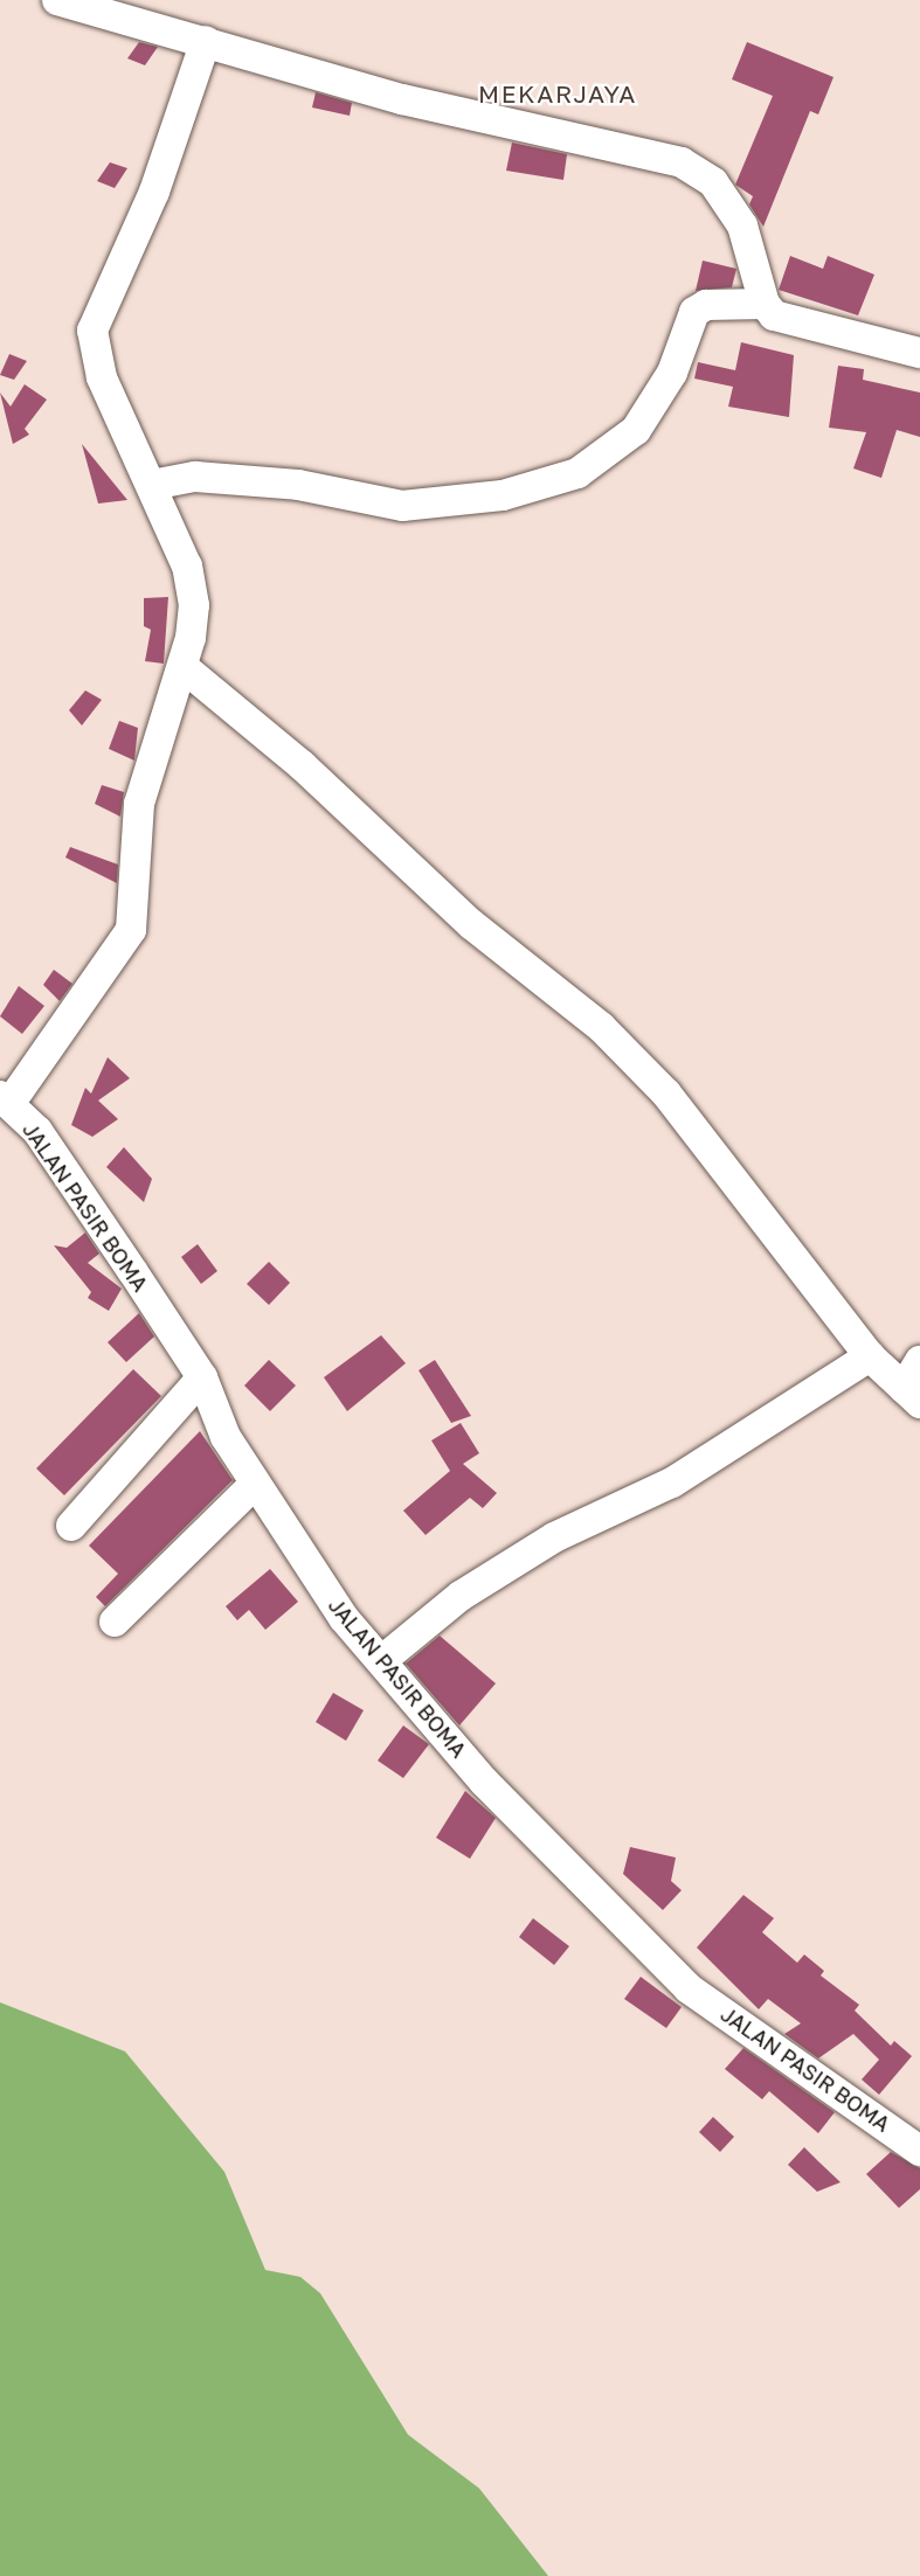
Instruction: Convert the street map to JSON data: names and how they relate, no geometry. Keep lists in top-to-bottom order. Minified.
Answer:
{"streets":{"street":["JALAN PASIR BOMA"]},"districts":["MEKARJAYA"]}
